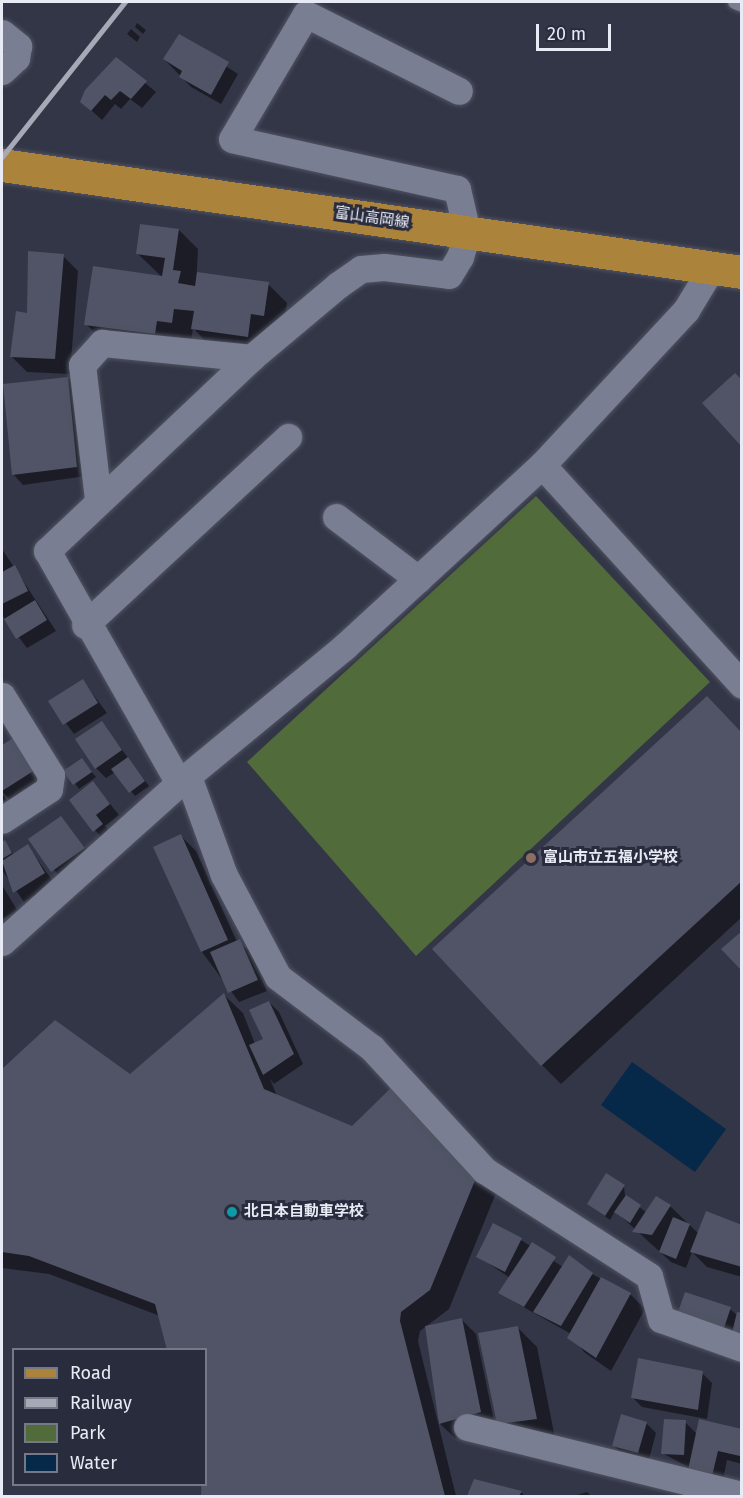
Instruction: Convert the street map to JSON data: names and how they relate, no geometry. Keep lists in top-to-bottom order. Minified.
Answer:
{"streets":{"main road":["富山高岡線"]},"places":["富山市立五福小学校","北日本自動車学校"],"legend":["Road","Railway","Park","Water"],"scale_bar":"20 m"}
